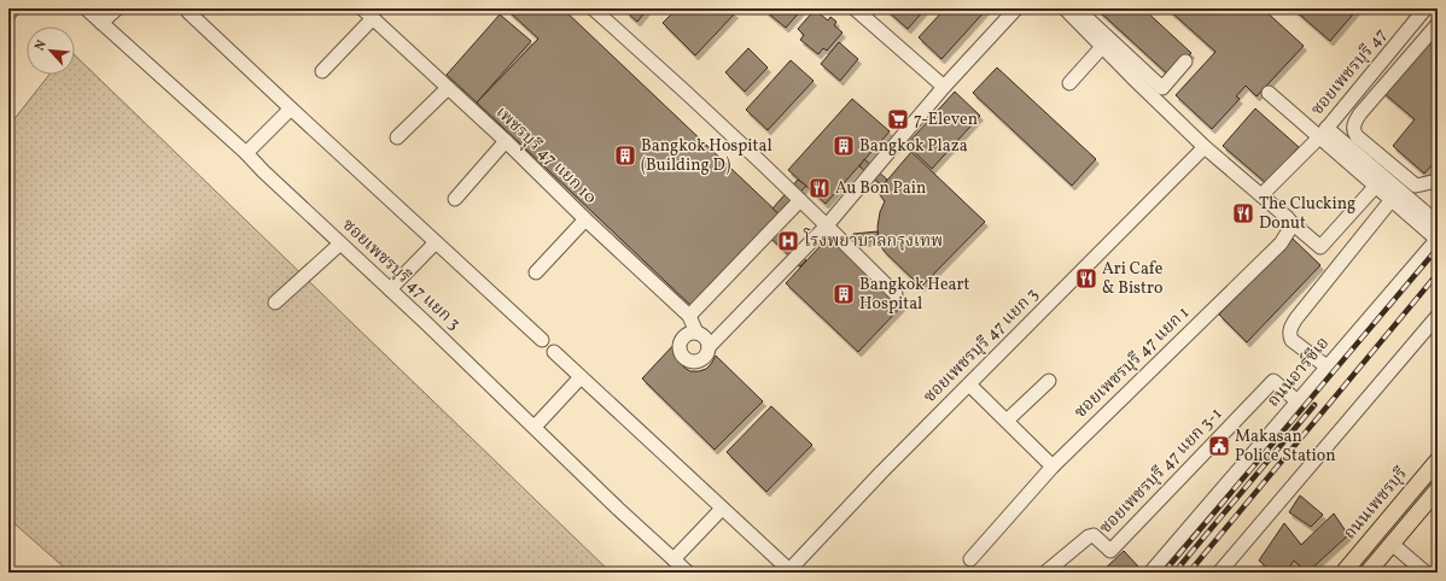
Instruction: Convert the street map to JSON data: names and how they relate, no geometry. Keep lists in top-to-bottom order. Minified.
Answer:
{"streets":{"main road":["ถนนเพชรบุรี"],"street":["ซอยเพชรบุรี 47","เพชรบุุรี 47 แยก 10","ซอยเพชรบุรี 47 แยก 3","ซอยเพชรบุรี 47 แยก 1","ถนนอาร์ซีเอ","ซอยเพชรบุรี 47 แยก 3-1"]},"crossings":[["ซอยเพชรบุรี 47","ถนนอาร์ซีเอ"],["ถนนอาร์ซีเอ","ซอยเพชรบุรี 47 แยก 3-1"]],"places":{"supermarket":["7-Eleven"],"building":["Bangkok Plaza","Bangkok Hospital (Building D)","Bangkok Heart Hospital"],"restaurant":["Au Bon Pain","The Clucking Donut","Ari Cafe & Bistro"],"hospital":["โรงพยาบาลกรุงเทพ"],"public building":["Makasan Police Station"]},"north":"top left"}
